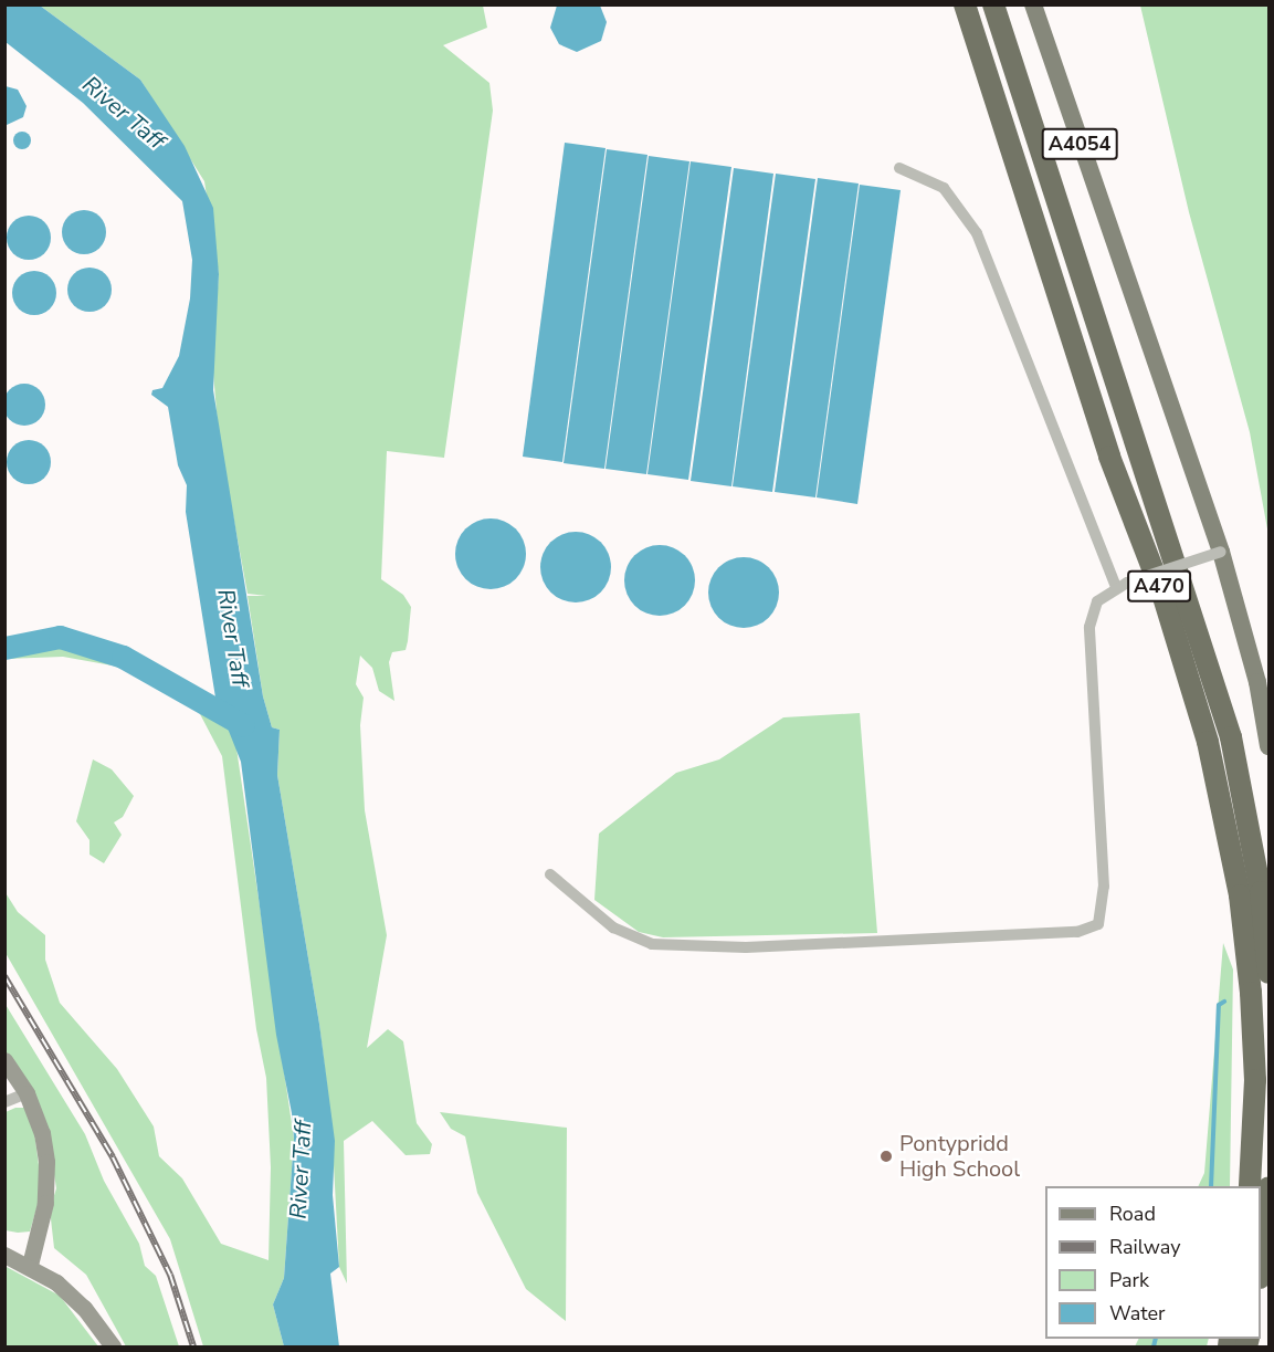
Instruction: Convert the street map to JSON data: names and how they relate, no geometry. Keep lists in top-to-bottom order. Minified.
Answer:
{"streets":{"highway":["A470"],"main road":["A4054"]},"water":["River Taff"],"places":["Pontypridd High School"],"legend":["Road","Railway","Park","Water"]}
